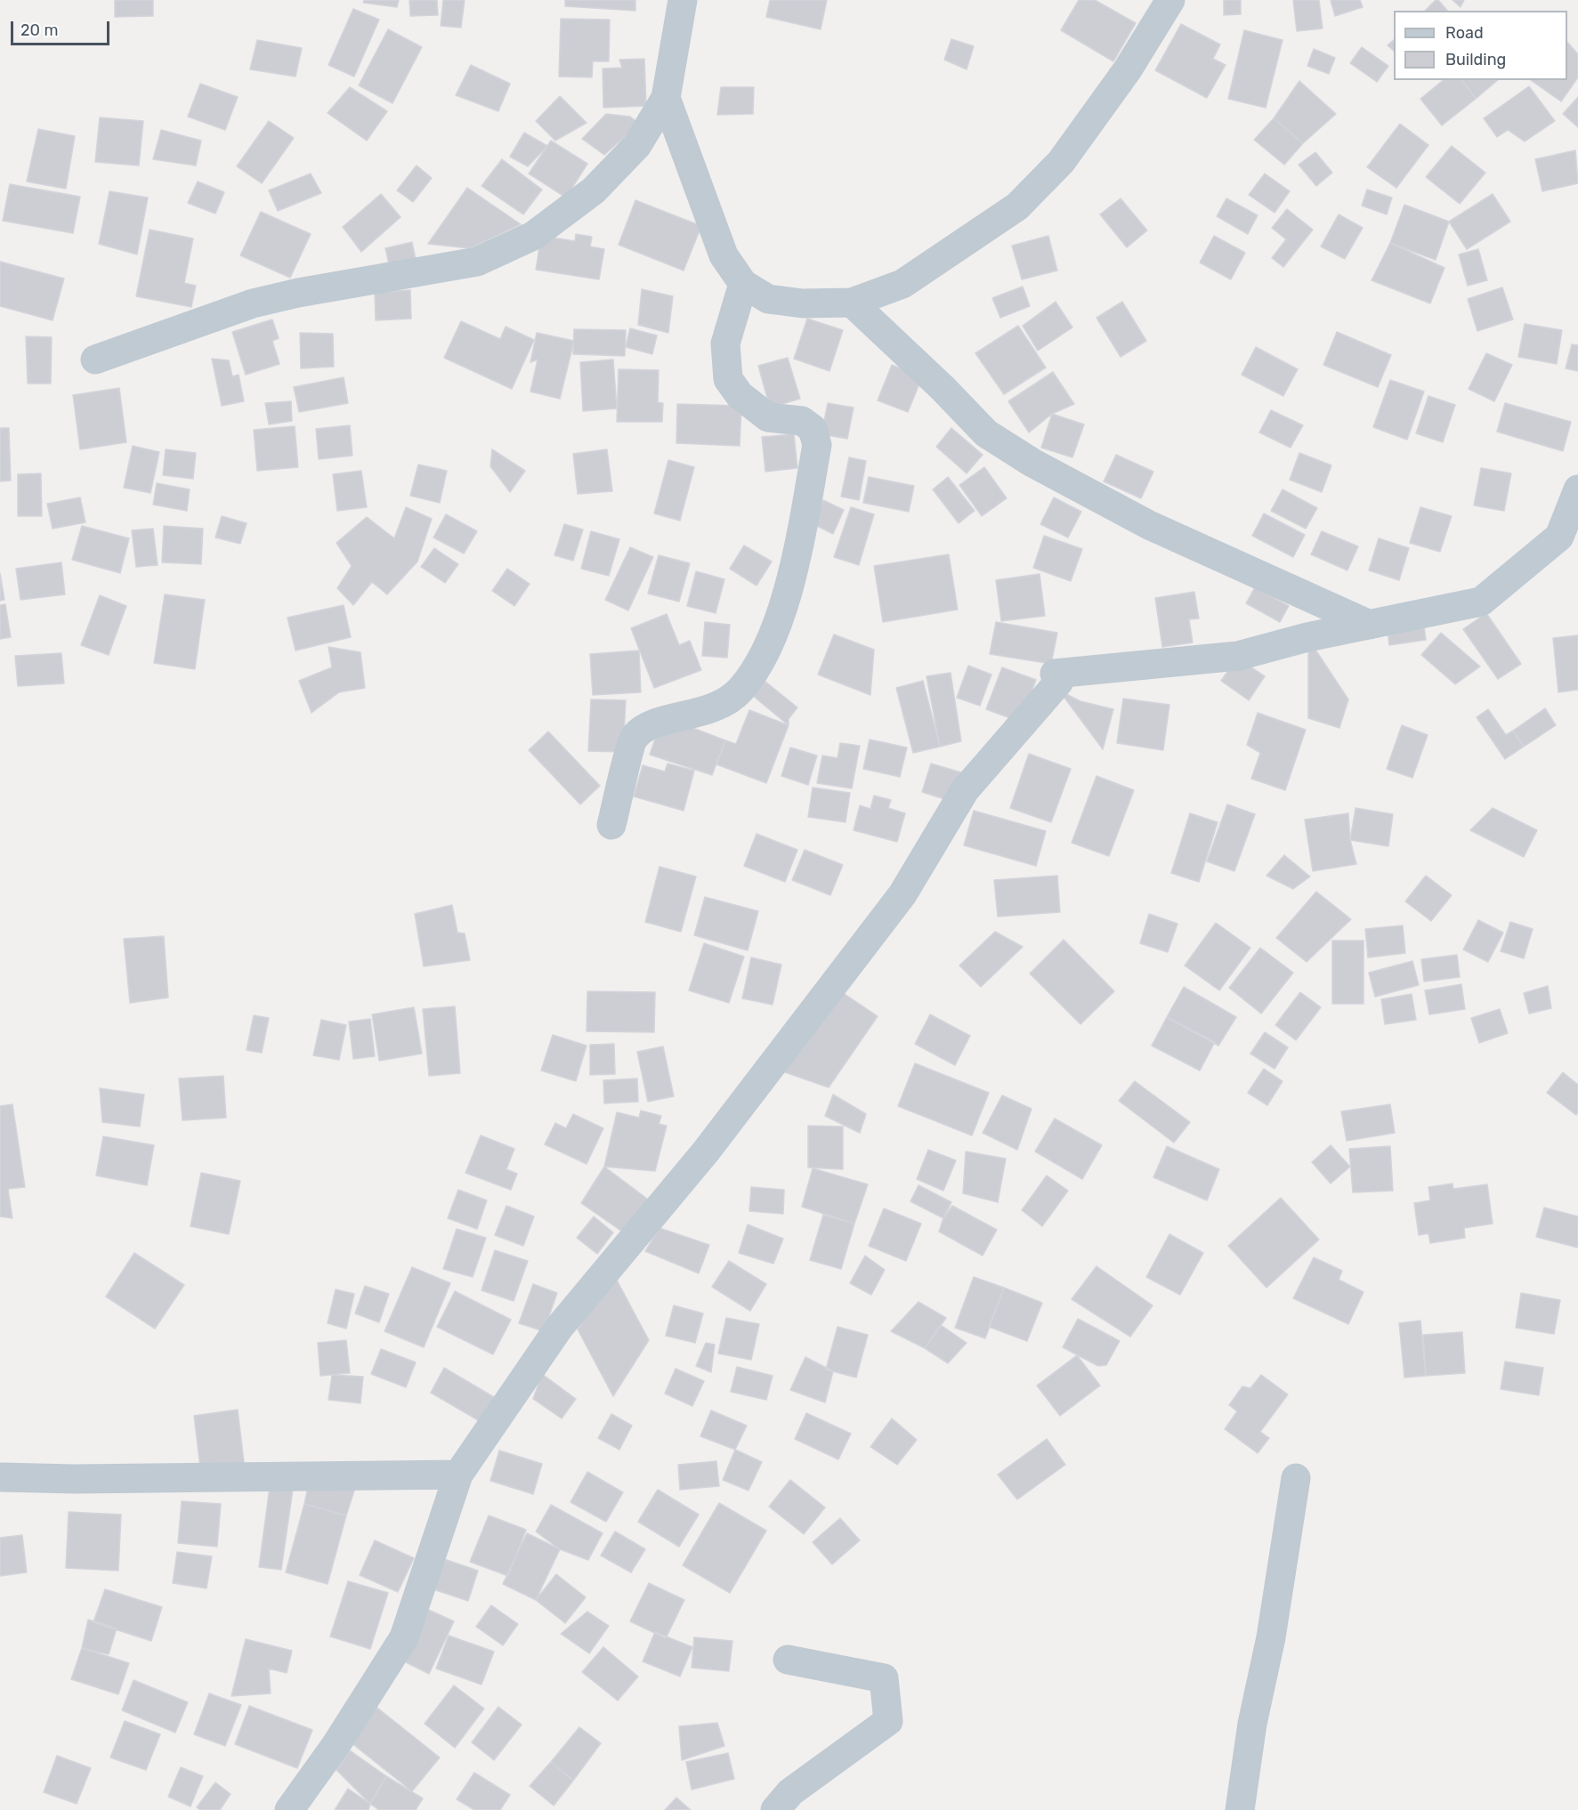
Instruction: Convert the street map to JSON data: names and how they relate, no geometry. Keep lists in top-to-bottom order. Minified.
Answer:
{"legend":["Road","Building"],"scale_bar":"20 m"}
